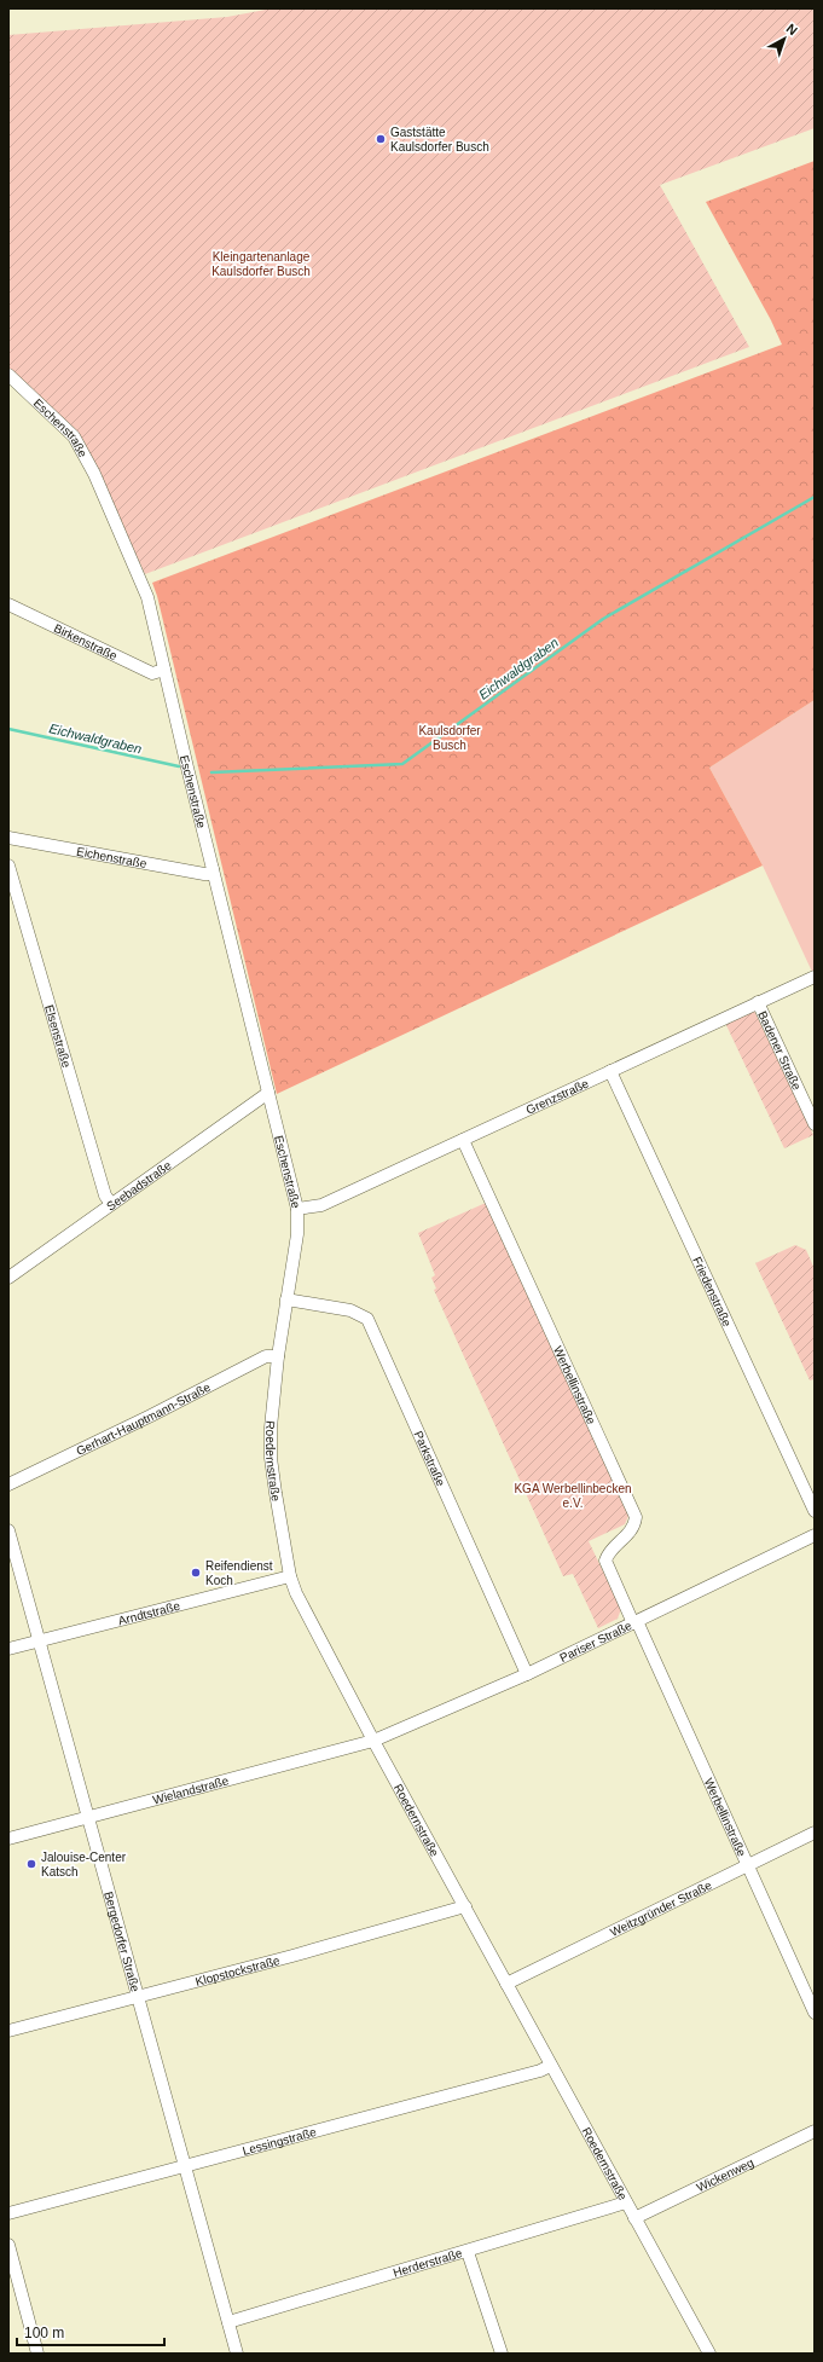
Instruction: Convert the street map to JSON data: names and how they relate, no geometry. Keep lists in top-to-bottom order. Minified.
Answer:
{"streets":{"street":["Eschenstraße","Birkenstraße","Eichenstraße","Elsenstraße","Badener Straße","Grenzstraße","Seebadstraße","Friedenstraße","Werbellinstraße","Gerhart-Hauptmann-Straße","Parkstraße","Roedernstraße","Arndtstraße","Pariser Straße","Wielandstraße","Weitzgründer Straße","Bergedorfer Straße","Klopstockstraße","Lessingstraße","Wickenweg","Herderstraße"]},"crossings":[["Eschenstraße","Birkenstraße"],["Eschenstraße","Eichenstraße"],["Eschenstraße","Grenzstraße"],["Eschenstraße","Seebadstraße"],["Eschenstraße","Roedernstraße"],["Elsenstraße","Seebadstraße"],["Badener Straße","Grenzstraße"],["Grenzstraße","Friedenstraße"],["Grenzstraße","Werbellinstraße"],["Werbellinstraße","Pariser Straße"],["Werbellinstraße","Weitzgründer Straße"],["Gerhart-Hauptmann-Straße","Roedernstraße"],["Parkstraße","Roedernstraße"],["Parkstraße","Pariser Straße"],["Roedernstraße","Arndtstraße"],["Roedernstraße","Pariser Straße"],["Roedernstraße","Wielandstraße"],["Roedernstraße","Weitzgründer Straße"],["Roedernstraße","Klopstockstraße"],["Roedernstraße","Lessingstraße"],["Roedernstraße","Wickenweg"],["Roedernstraße","Herderstraße"],["Arndtstraße","Bergedorfer Straße"],["Pariser Straße","Wielandstraße"],["Wielandstraße","Bergedorfer Straße"],["Bergedorfer Straße","Klopstockstraße"],["Bergedorfer Straße","Lessingstraße"],["Bergedorfer Straße","Herderstraße"]],"water":["Eichwaldgraben"],"parks":["Kleingartenanlage Kaulsdorfer Busch","Kaulsdorfer Busch","KGA Werbellinbecken e.V."],"places":["Gaststätte Kaulsdorfer Busch","Reifendienst Koch","Jalouise-Center Katsch"],"scale_bar":"100 m","north":"top right"}
